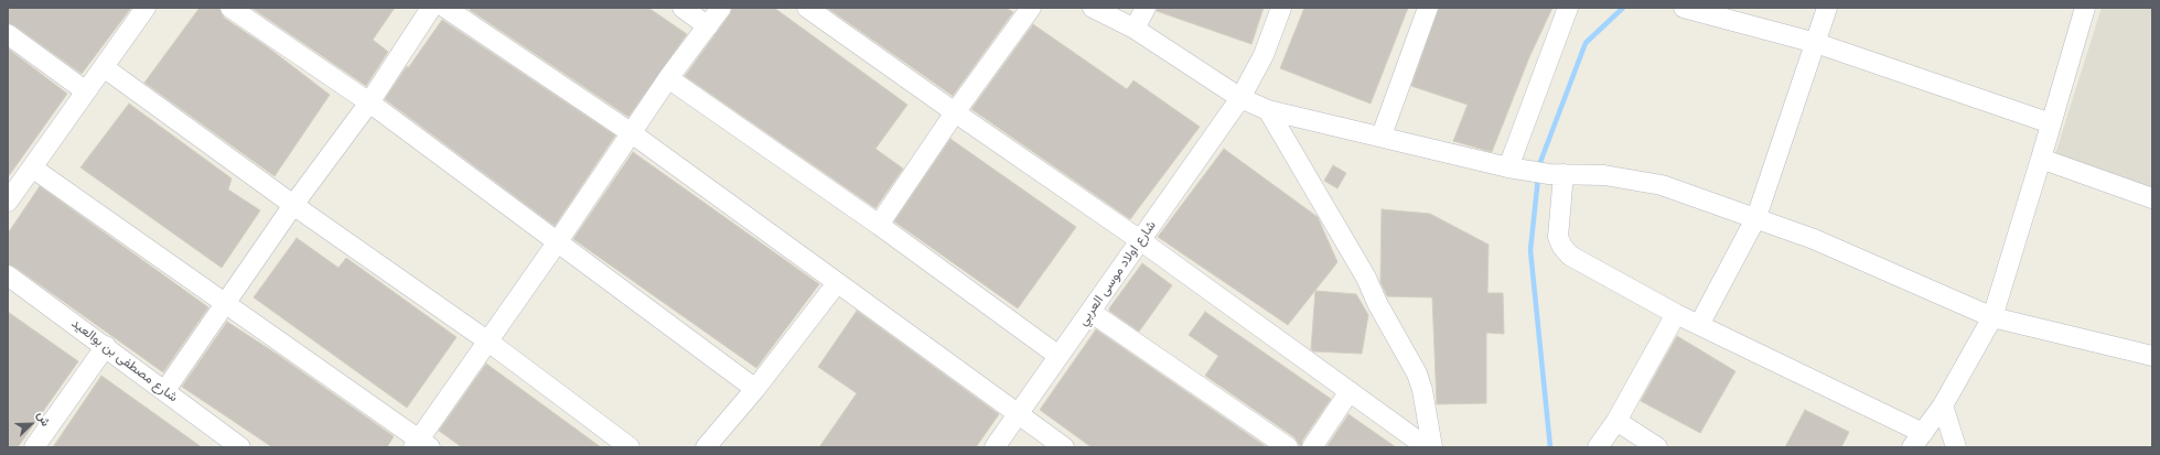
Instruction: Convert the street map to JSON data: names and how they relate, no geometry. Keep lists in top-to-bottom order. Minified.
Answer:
{"streets":{"street":["شارع اولاد موسى العربي","شارع مصطفى بن بوالعيد"]},"north":"top right"}
